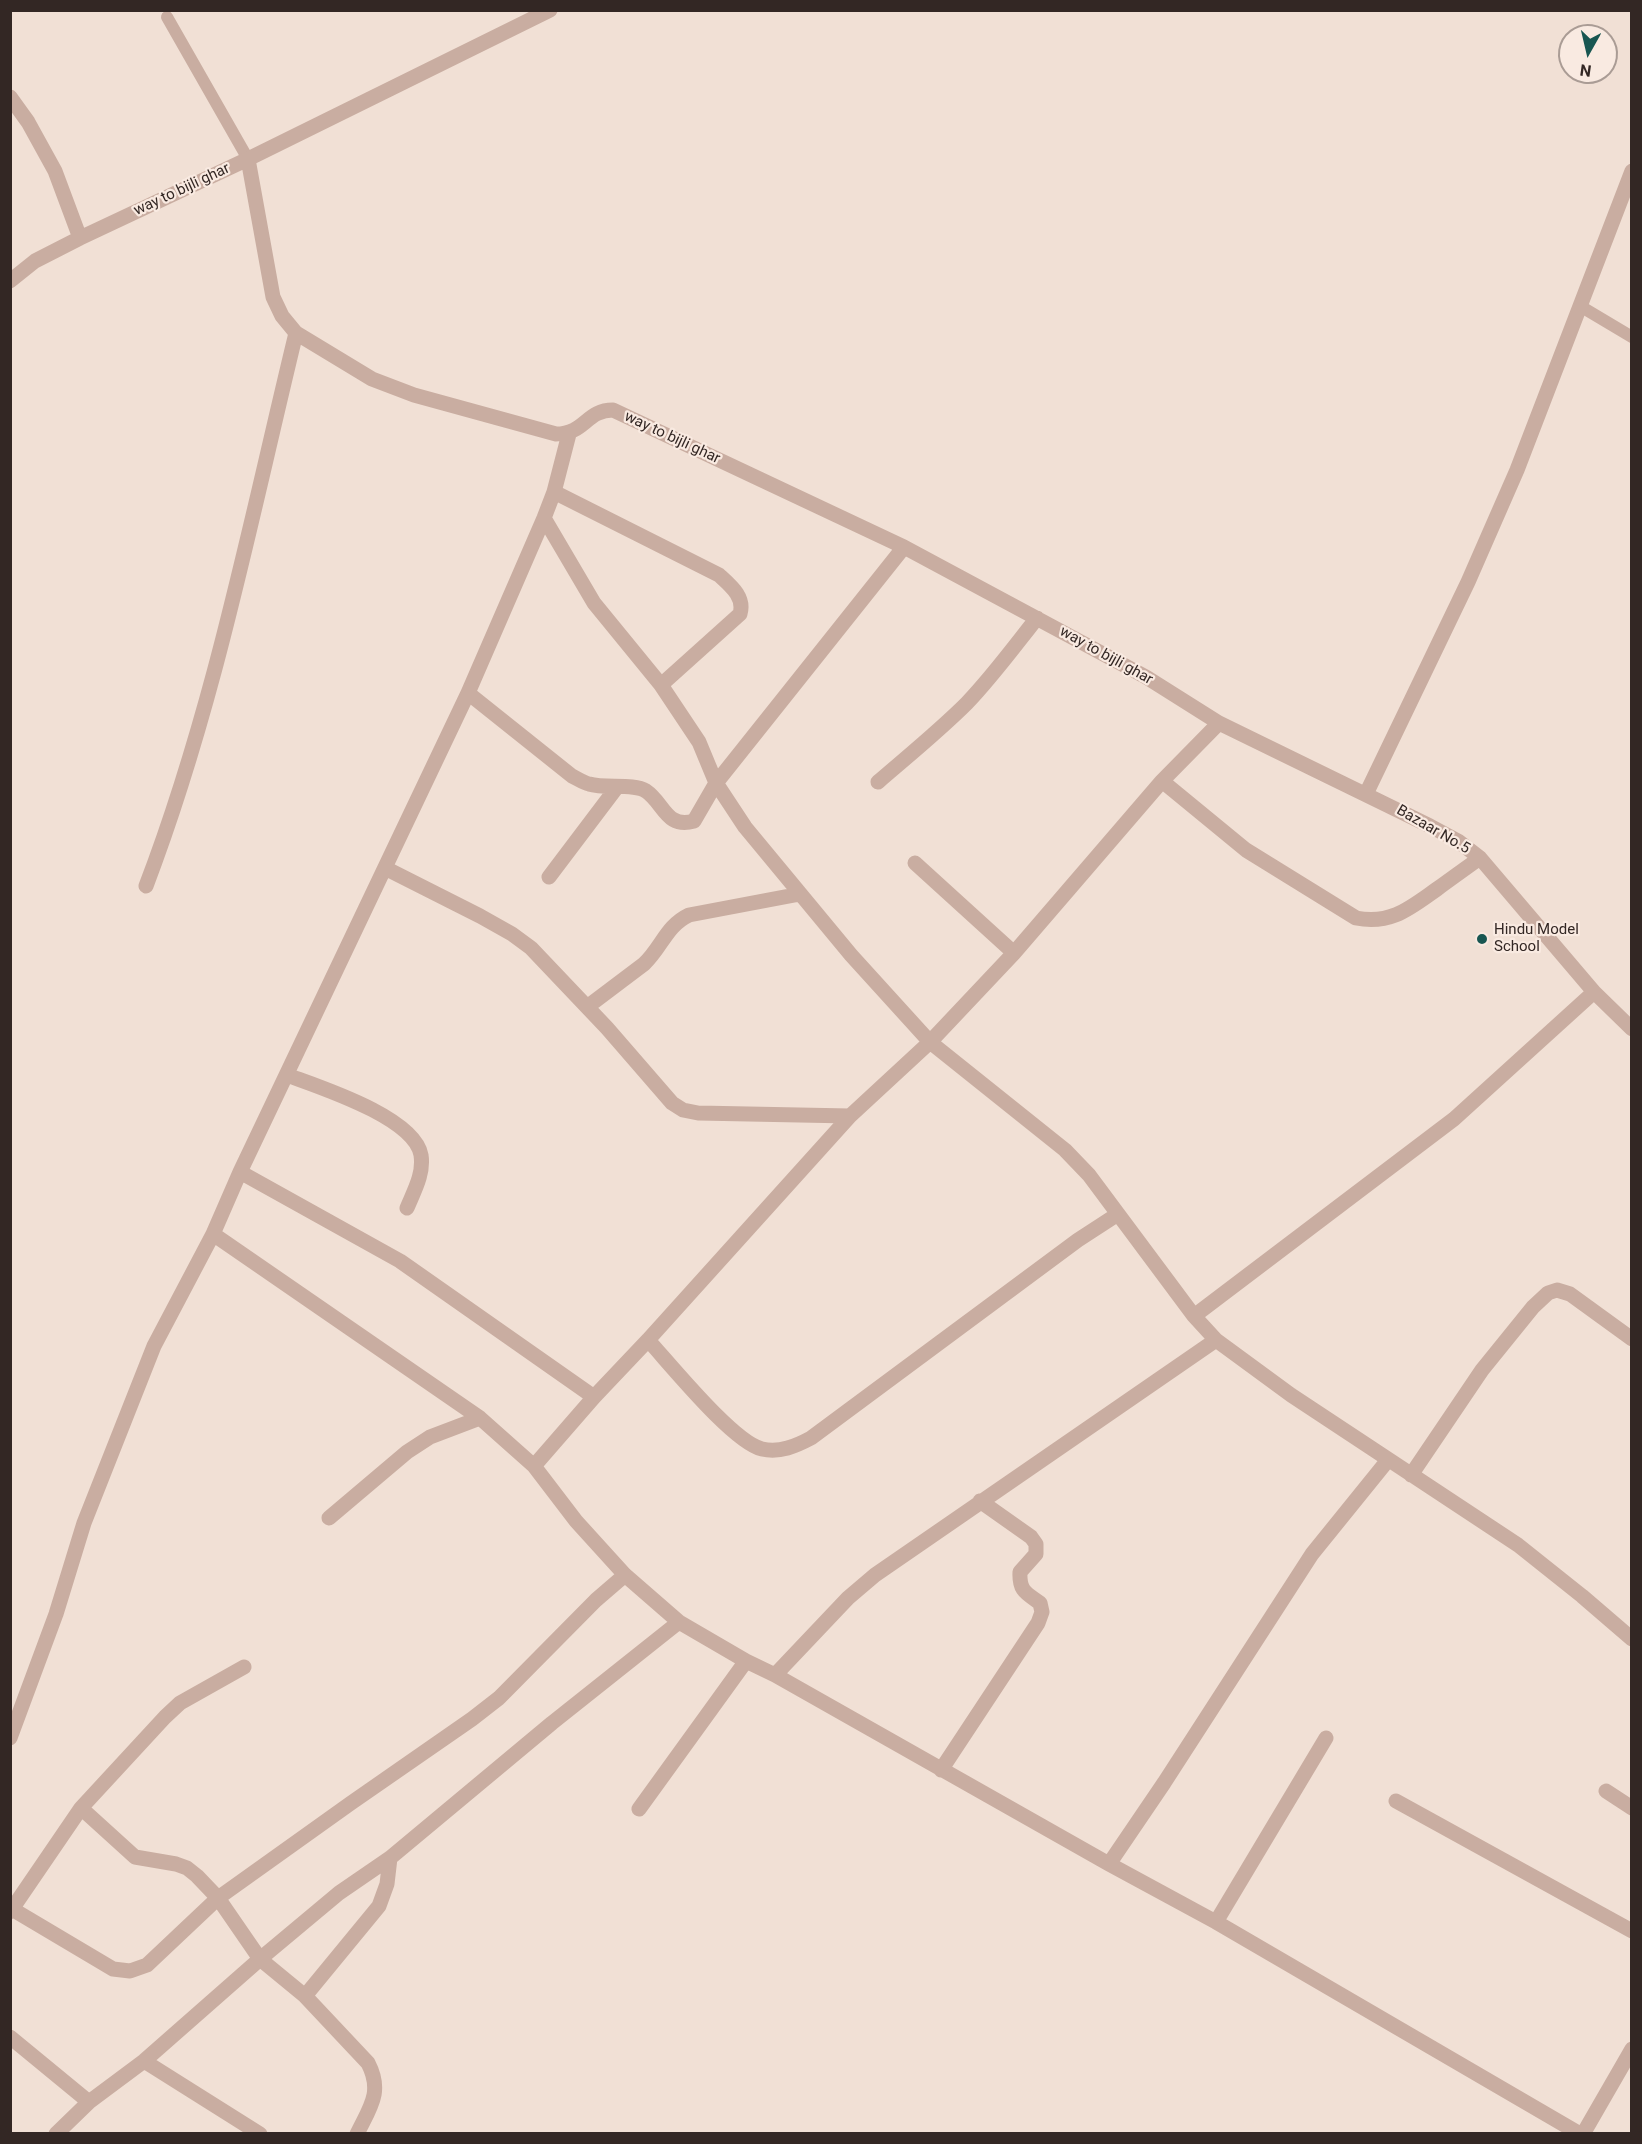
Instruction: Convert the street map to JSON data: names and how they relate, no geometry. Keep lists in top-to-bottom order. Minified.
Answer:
{"streets":{"street":["way to bijli ghar","Bazaar No.5"]},"crossings":[["way to bijli ghar","Bazaar No.5"]],"places":["Hindu Model School"],"north":"bottom"}
